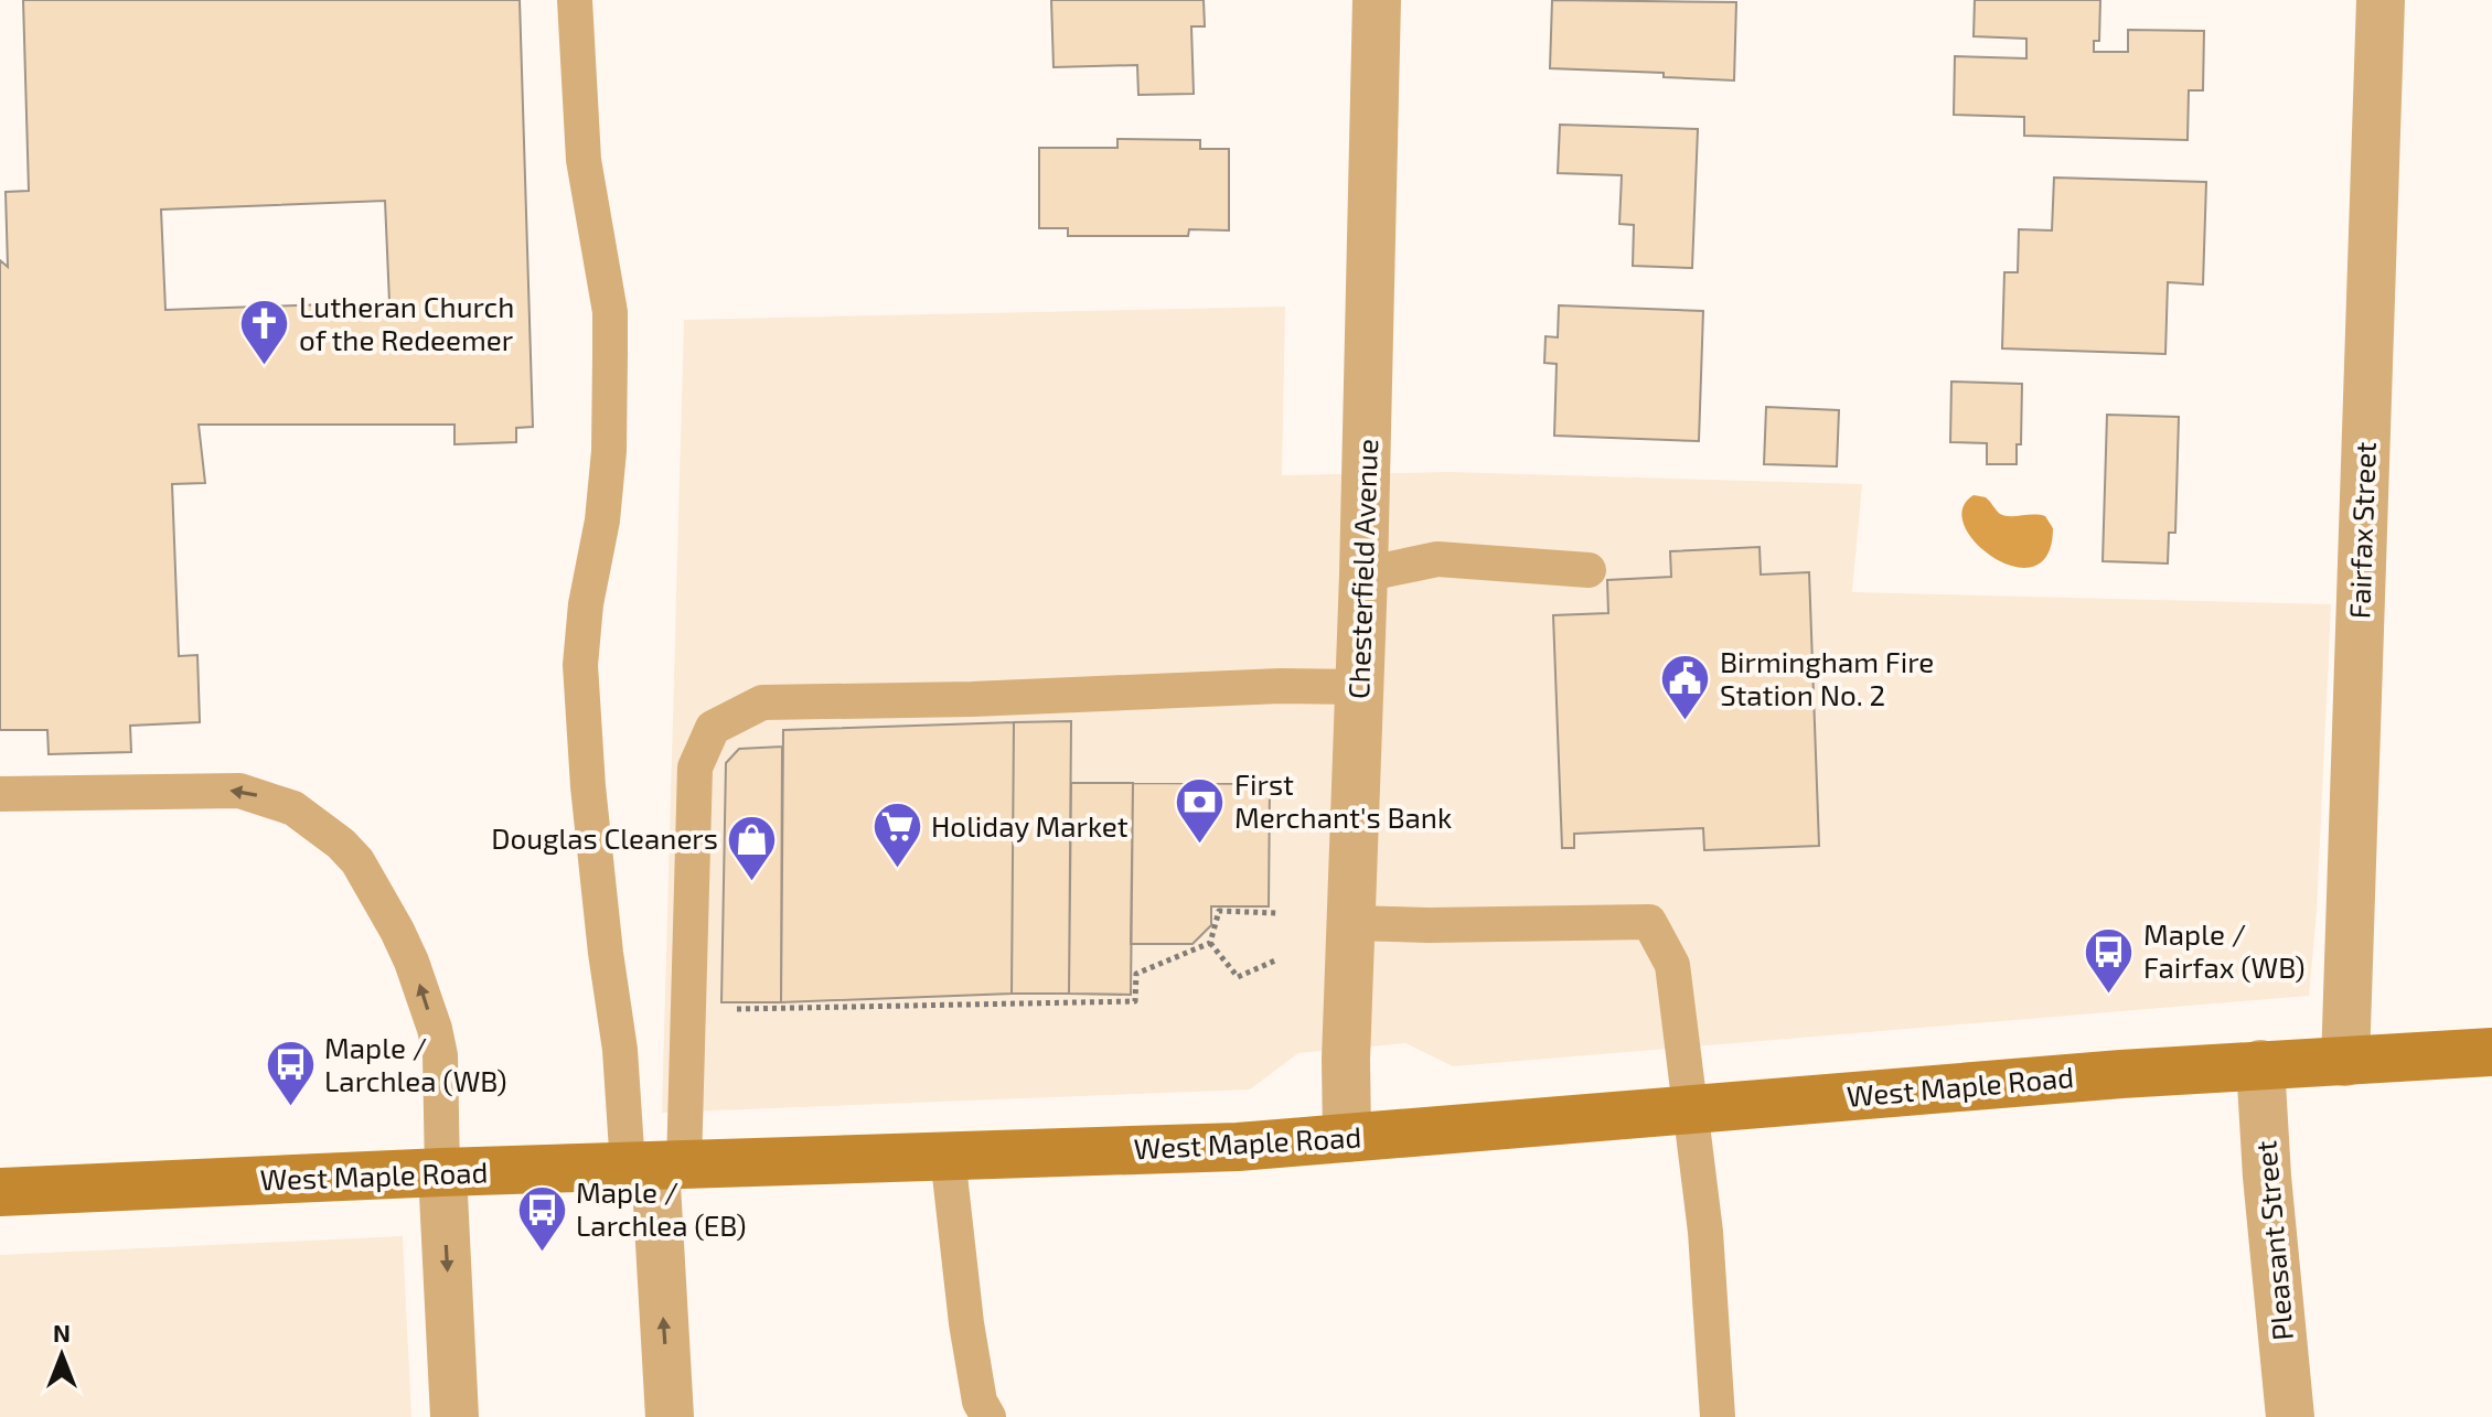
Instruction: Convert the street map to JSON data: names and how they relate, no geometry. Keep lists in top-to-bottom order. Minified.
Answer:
{"streets":{"main road":["West Maple Road"],"street":["Fairfax Street","Chesterfield Avenue","Pleasant Street"]},"crossings":[["Fairfax Street","West Maple Road"],["Chesterfield Avenue","West Maple Road"],["West Maple Road","Pleasant Street"]],"places":{"church":["Lutheran Church of the Redeemer"],"public building":["Birmingham Fire Station No. 2"],"bank":["First Merchant's Bank"],"supermarket":["Holiday Market"],"shop":["Douglas Cleaners"],"bus stop":["Maple / Fairfax (WB)","Maple / Larchlea (WB)","Maple / Larchlea (EB)"]},"north":"top"}
